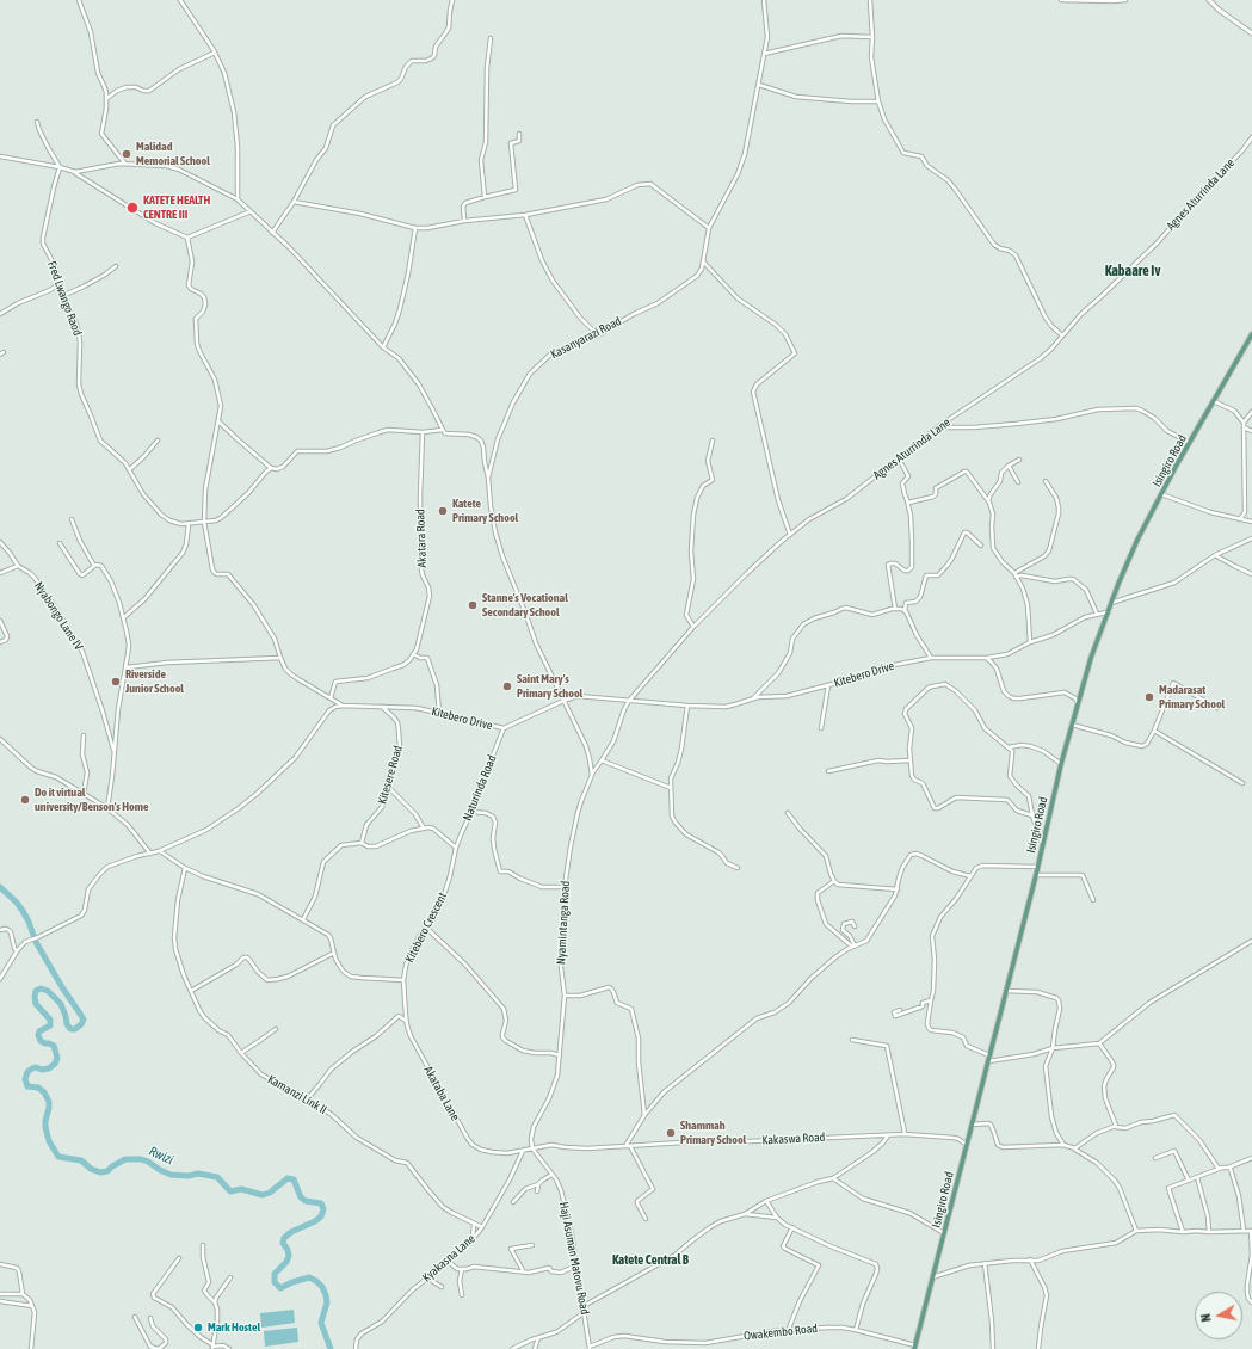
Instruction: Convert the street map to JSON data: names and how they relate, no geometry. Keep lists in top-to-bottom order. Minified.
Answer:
{"streets":{"main road":["Isingiro Road"],"street":["Agnes Aturrinda Lane","Fred Lwango Raod","Kasanyarazi Road","Akatara Road","Nyabongo Lane IV","Kitebero Drive","Kitesere Road","Naturinda Road","Nyamintanga Road","Kitebero Crescent","Akataba Lane","Kamanzi Link II","Kakaswa Road","Kyakasna Lane","Haji Asuman Matovu Road","Owakembo Road"]},"crossings":[["Agnes Aturrinda Lane","Kitebero Drive"],["Agnes Aturrinda Lane","Nyamintanga Road"],["Kasanyarazi Road","Kitebero Drive"],["Isingiro Road","Kitebero Drive"],["Isingiro Road","Kakaswa Road"],["Isingiro Road","Owakembo Road"],["Kitebero Drive","Kitesere Road"],["Kitebero Drive","Naturinda Road"],["Naturinda Road","Kitebero Crescent"],["Nyamintanga Road","Akataba Lane"],["Nyamintanga Road","Kakaswa Road"],["Nyamintanga Road","Haji Asuman Matovu Road"],["Kitebero Crescent","Akataba Lane"],["Akataba Lane","Kakaswa Road"],["Akataba Lane","Kyakasna Lane"],["Akataba Lane","Haji Asuman Matovu Road"],["Kamanzi Link II","Kyakasna Lane"],["Kakaswa Road","Haji Asuman Matovu Road"],["Haji Asuman Matovu Road","Owakembo Road"]],"districts":["Kabaare Iv","Katete Central B"],"water":["Rwizi"],"places":["Malidad Memorial School","KATETE HEALTH CENTRE III","Katete Primary School","Stanne's Vocational Secondary School","Riverside Junior School","Saint Mary's Primary School","Madarasat Primary School","Do it virtual university/Benson's Home","Shammah Primary School","Mark Hostel"],"north":"left"}
